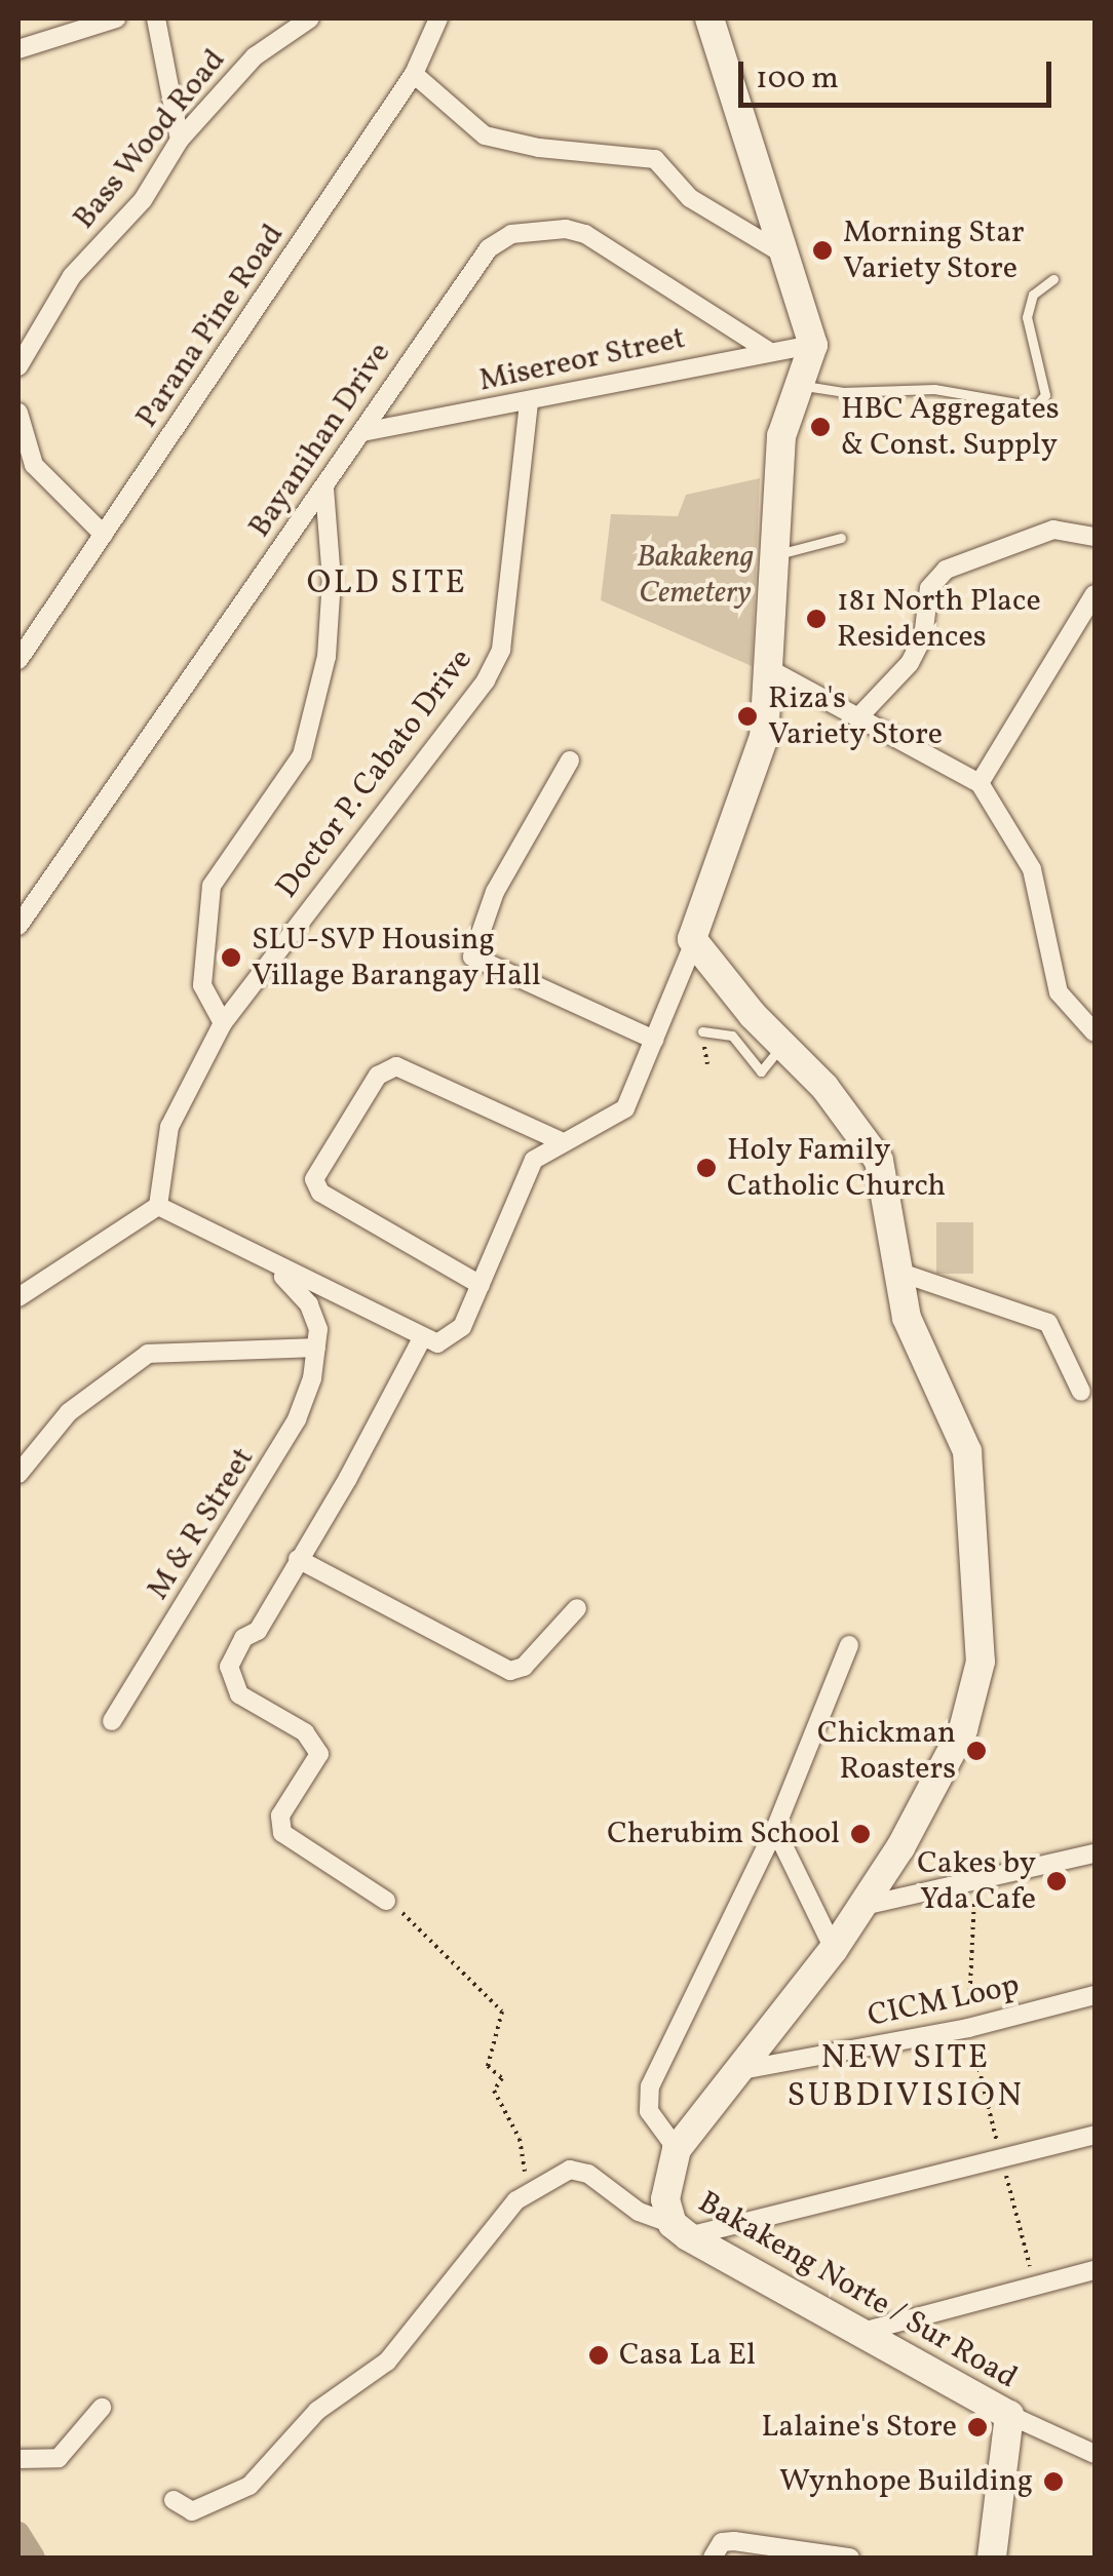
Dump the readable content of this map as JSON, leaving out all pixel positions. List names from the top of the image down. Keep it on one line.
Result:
{"streets":{"main road":["Bakakeng Norte / Sur Road"],"street":["Bass Wood Road","Parana Pine Road","Misereor Street","Bayanihan Drive","Doctor P. Cabato Drive","M & R Street","CICM Loop"]},"crossings":[["Misereor Street","Bayanihan Drive"],["Misereor Street","Doctor P. Cabato Drive"],["CICM Loop","Bakakeng Norte / Sur Road"]],"districts":["OLD SITE","NEW SITE SUBDIVISION"],"parks":["Bakakeng Cemetery"],"places":["Morning Star Variety Store","HBC Aggregates & Const. Supply","181 North Place Residences","Riza's Variety Store","SLU-SVP Housing Village Barangay Hall","Holy Family Catholic Church","Chickman Roasters","Cherubim School","Cakes by Yda Cafe","Casa La El","Lalaine's Store","Wynhope Building"],"scale_bar":"100 m"}
